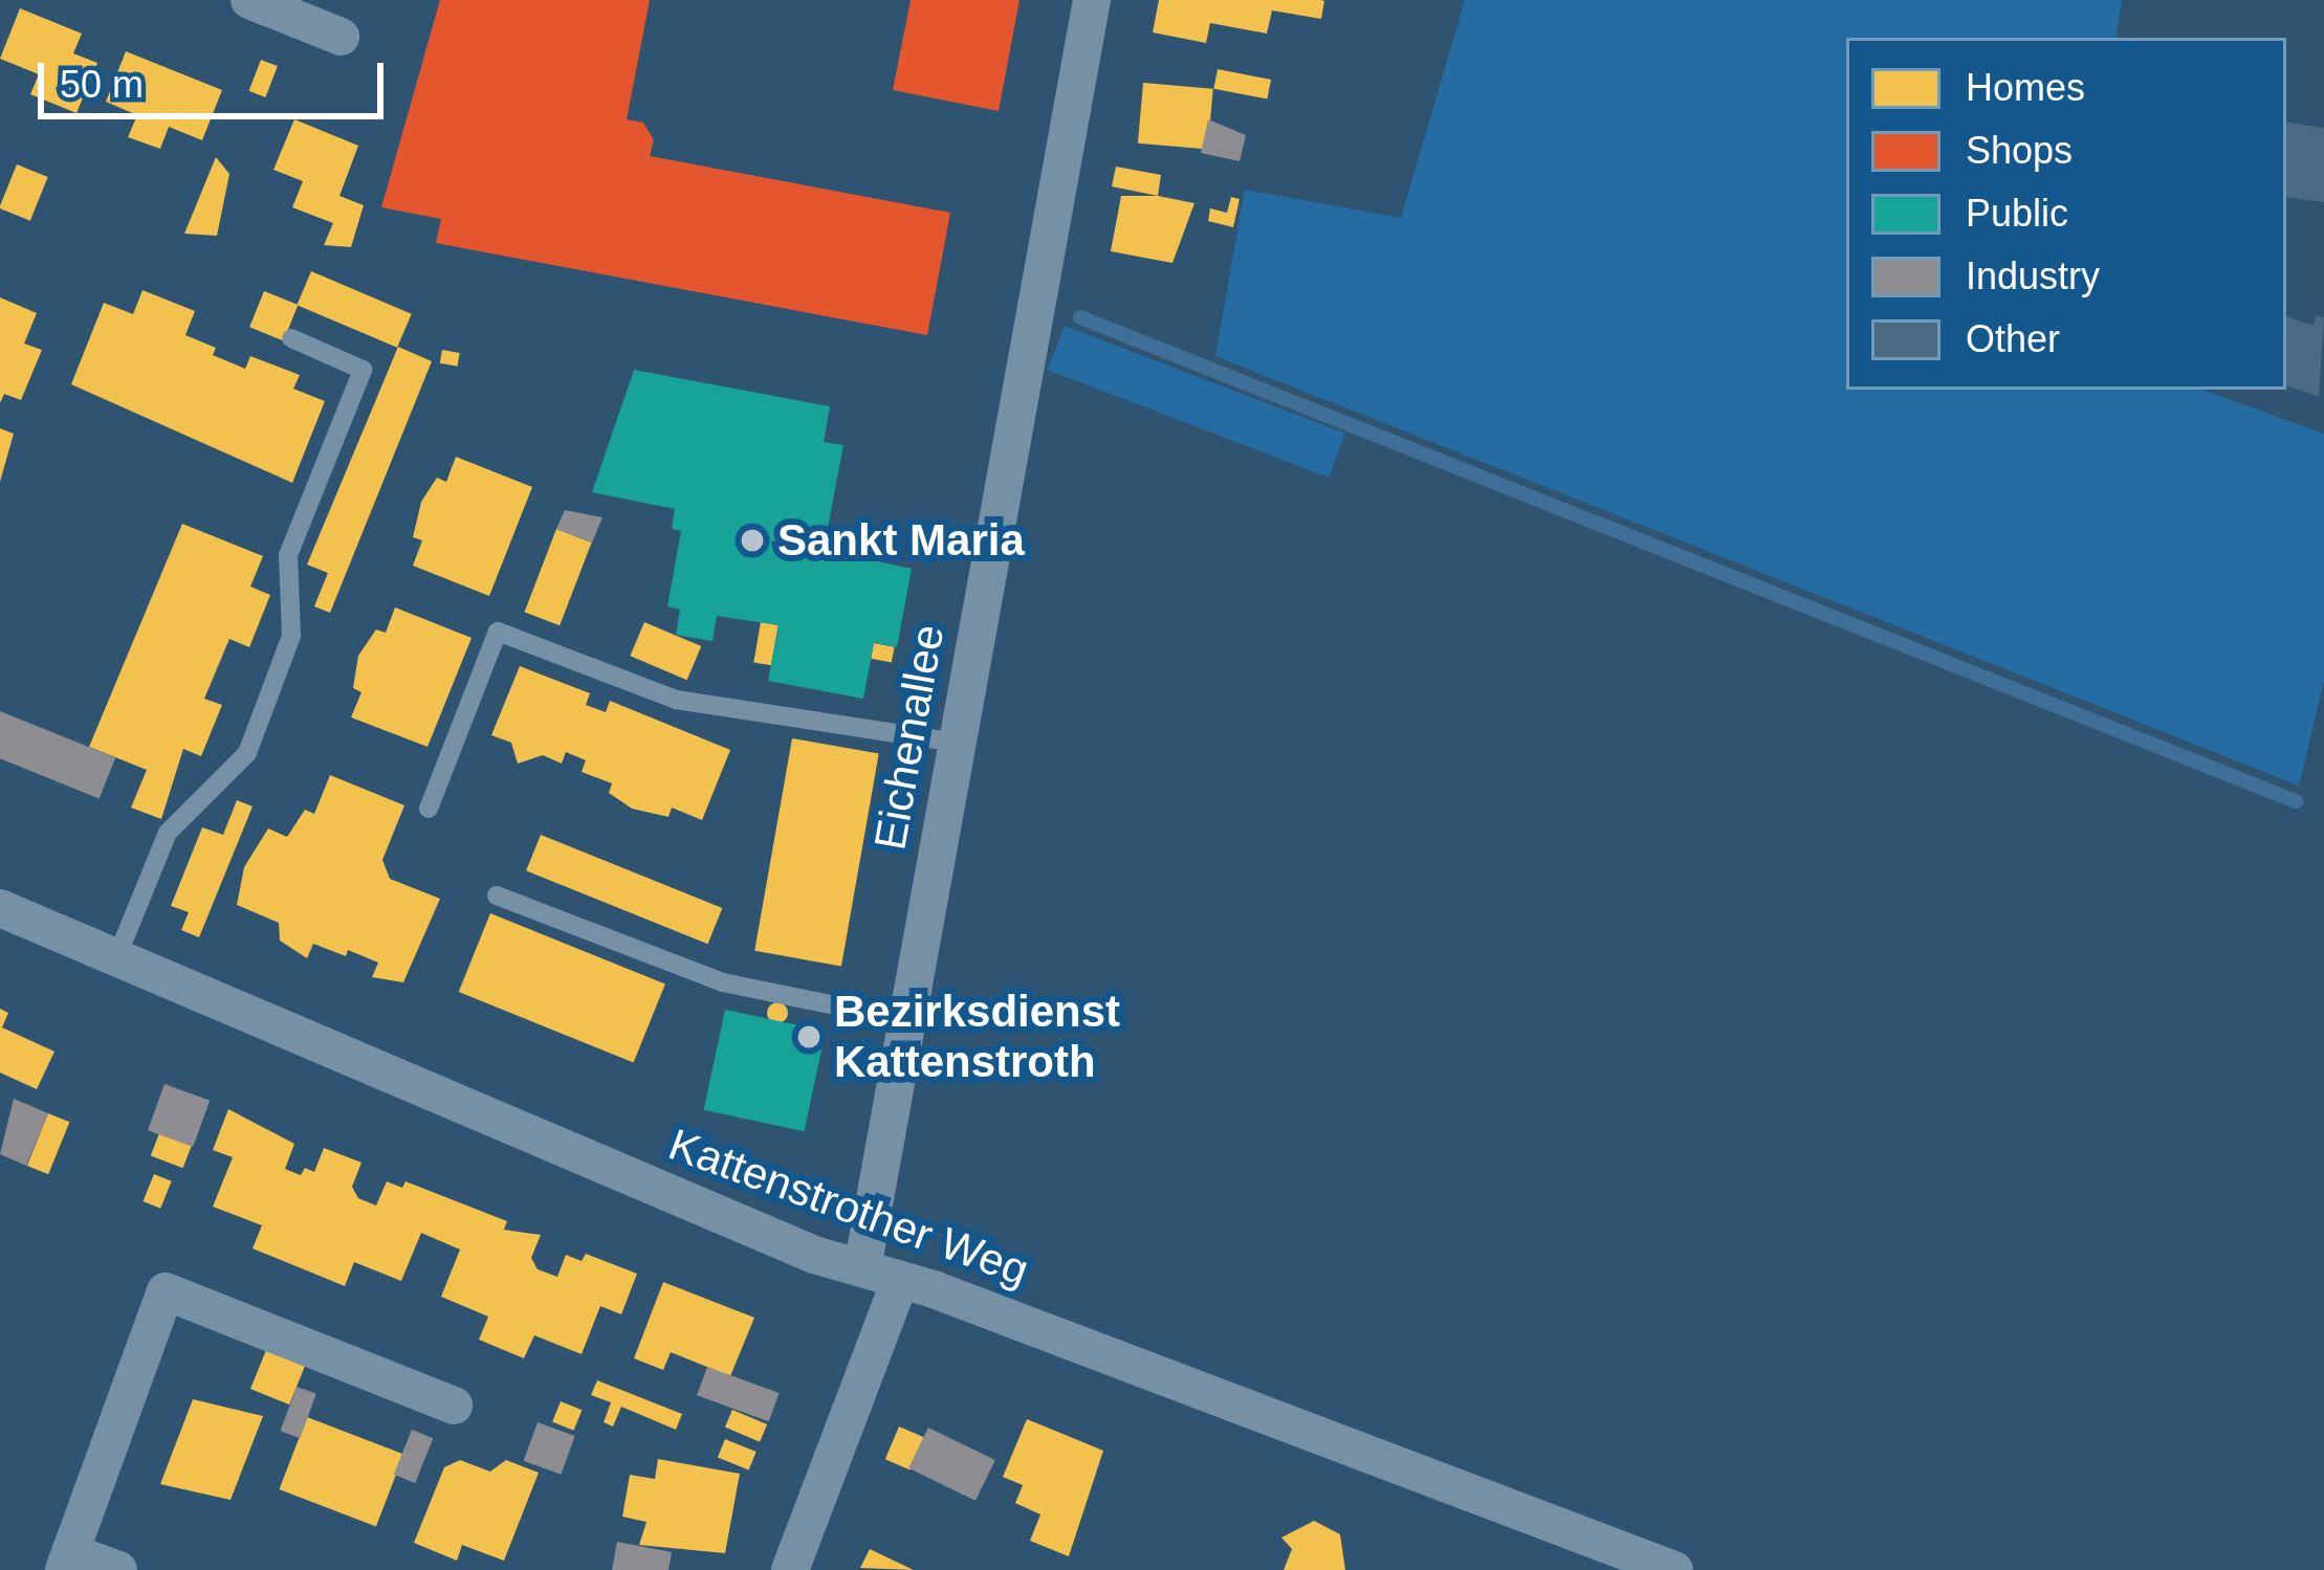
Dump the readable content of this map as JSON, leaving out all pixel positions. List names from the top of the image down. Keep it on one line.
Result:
{"streets":{"street":["Eichenallee","Kattenstrother Weg"]},"crossings":[["Eichenallee","Kattenstrother Weg"]],"places":["Sankt Maria","Bezirksdienst Kattenstroth"],"legend":["Homes","Shops","Public","Industry","Other"],"scale_bar":"50 m"}
